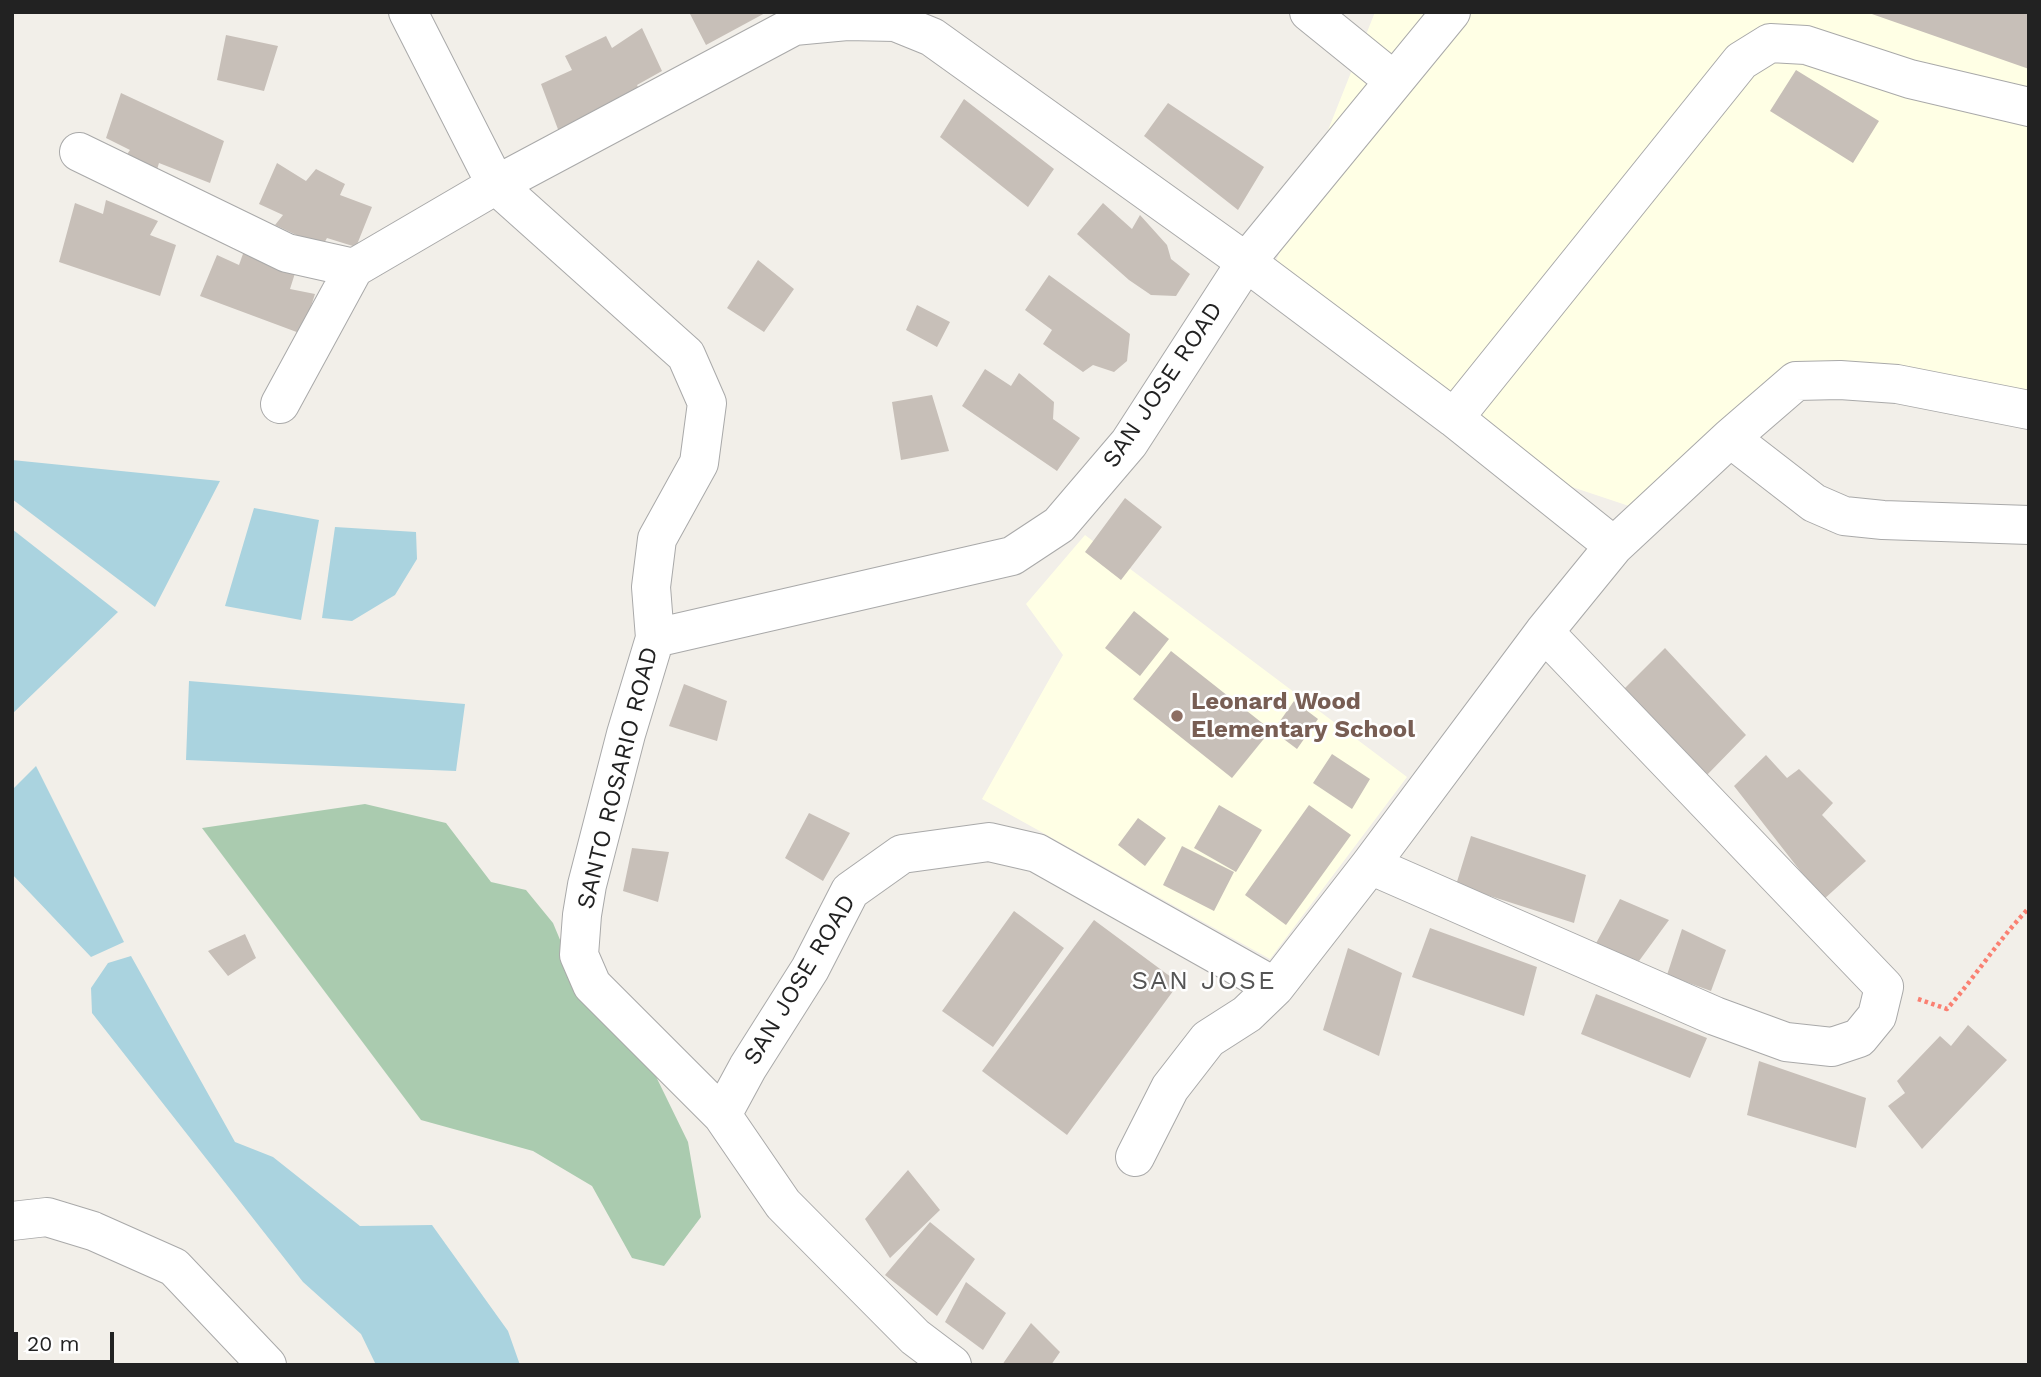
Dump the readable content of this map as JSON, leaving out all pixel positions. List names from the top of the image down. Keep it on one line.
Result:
{"streets":{"street":["SAN JOSE ROAD","SANTO ROSARIO ROAD"]},"crossings":[["SAN JOSE ROAD","SANTO ROSARIO ROAD"]],"districts":["SAN JOSE"],"places":["Leonard Wood Elementary School"],"scale_bar":"20 m"}
